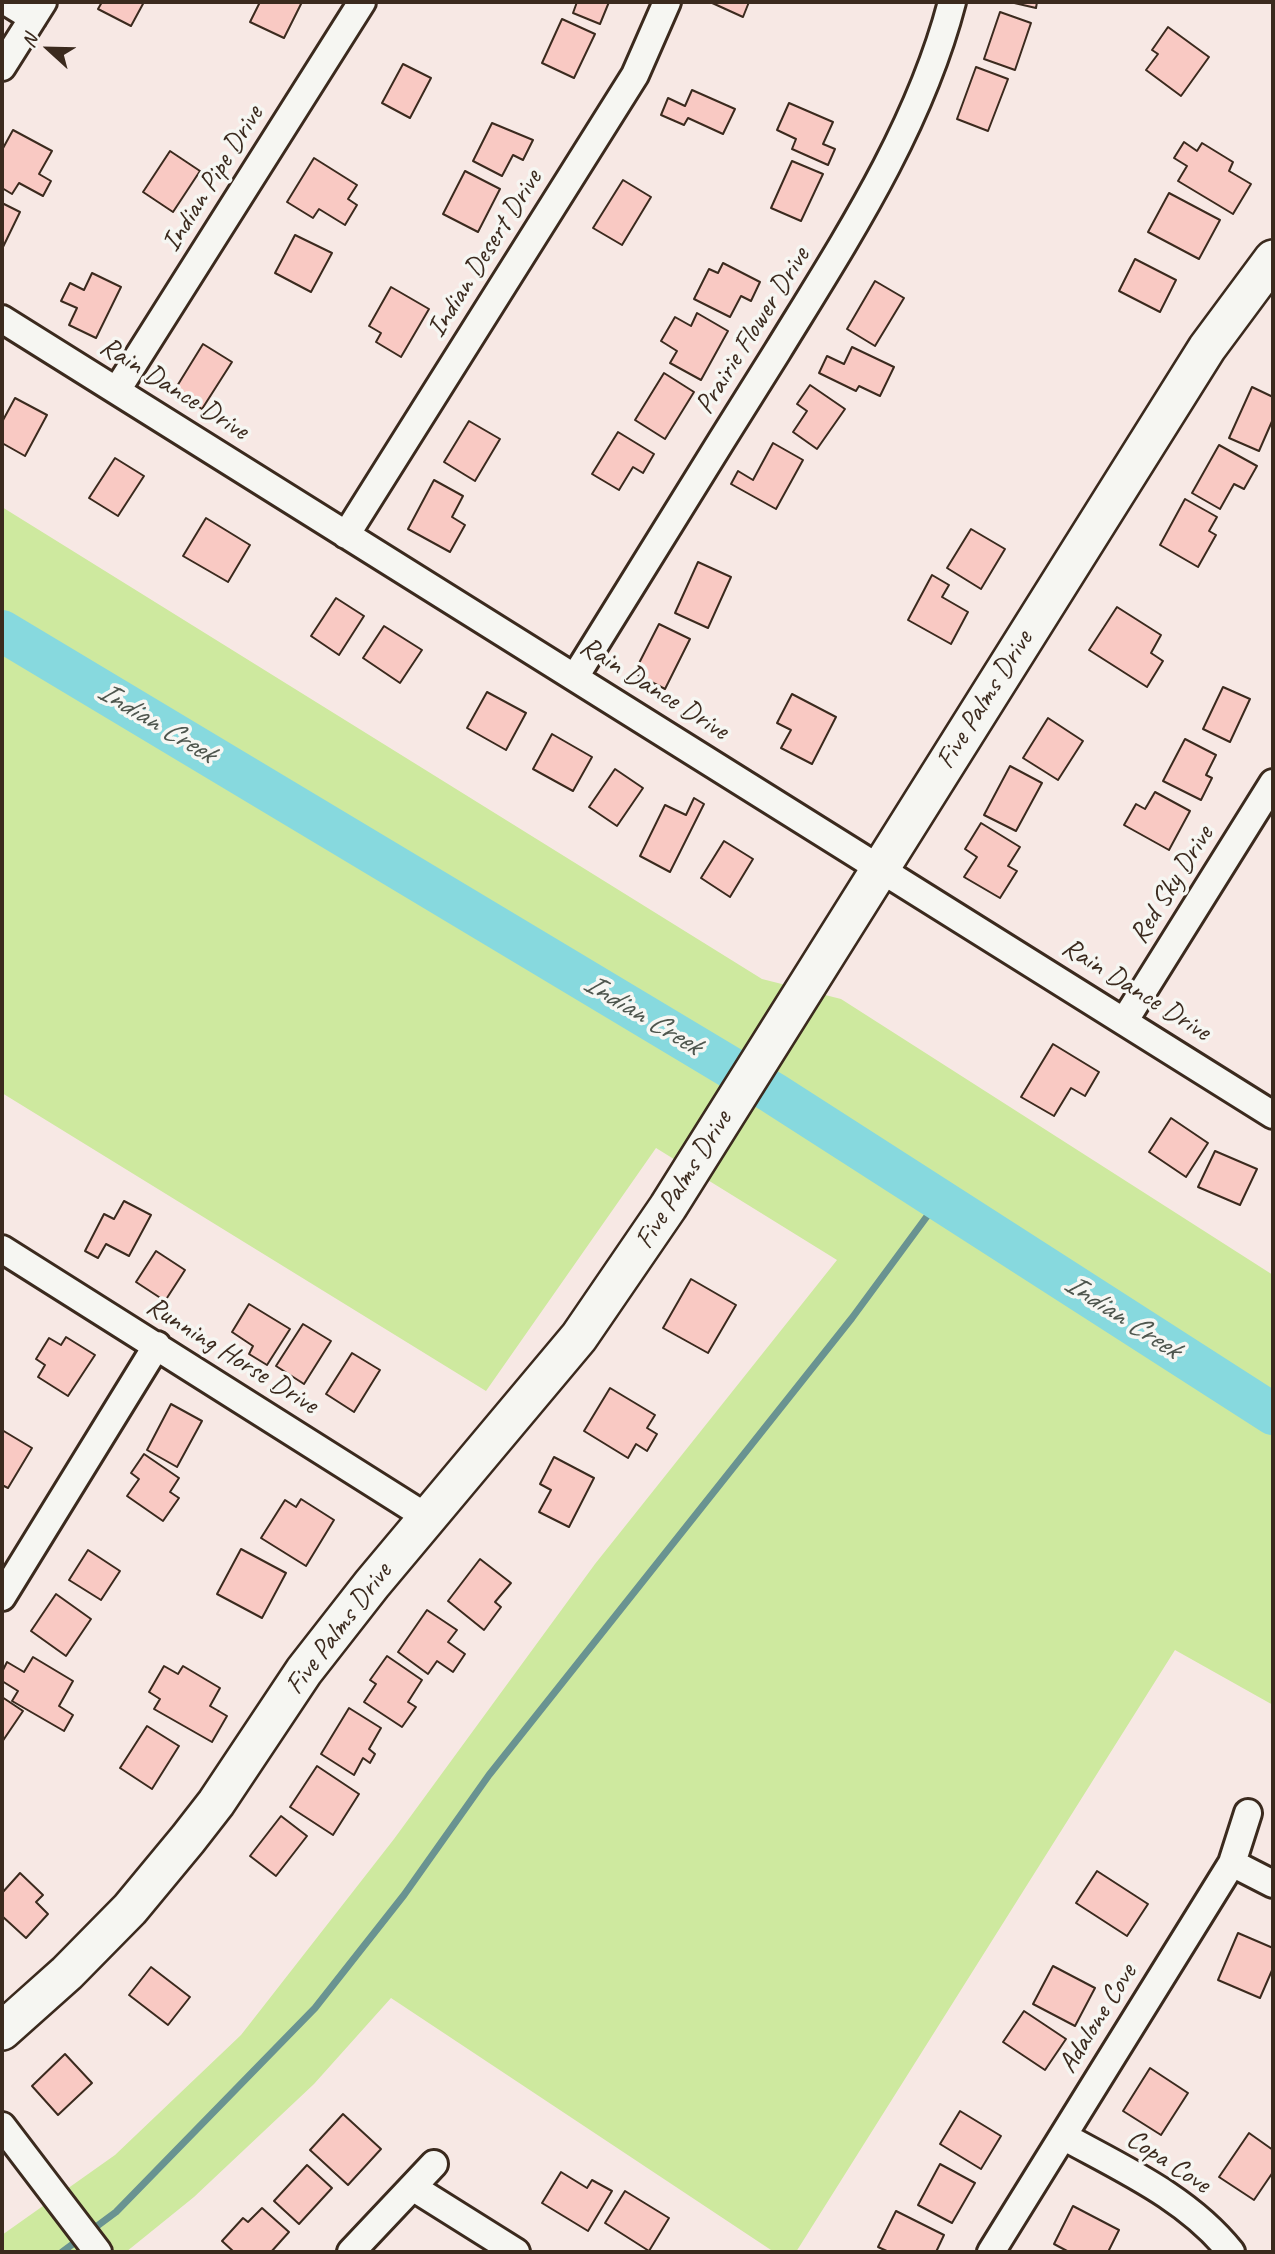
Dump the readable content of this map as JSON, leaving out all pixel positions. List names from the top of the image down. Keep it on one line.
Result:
{"streets":{"street":["Indian Pipe Drive","Indian Desert Drive","Prairie Flower Drive","Rain Dance Drive","Five Palms Drive","Red Sky Drive","Running Horse Drive","Adalone Cove","Copa Cove"]},"crossings":[["Indian Pipe Drive","Rain Dance Drive"],["Indian Desert Drive","Rain Dance Drive"],["Prairie Flower Drive","Rain Dance Drive"],["Rain Dance Drive","Five Palms Drive"],["Rain Dance Drive","Red Sky Drive"],["Five Palms Drive","Running Horse Drive"],["Adalone Cove","Copa Cove"]],"water":["Indian Creek"],"north":"left"}
